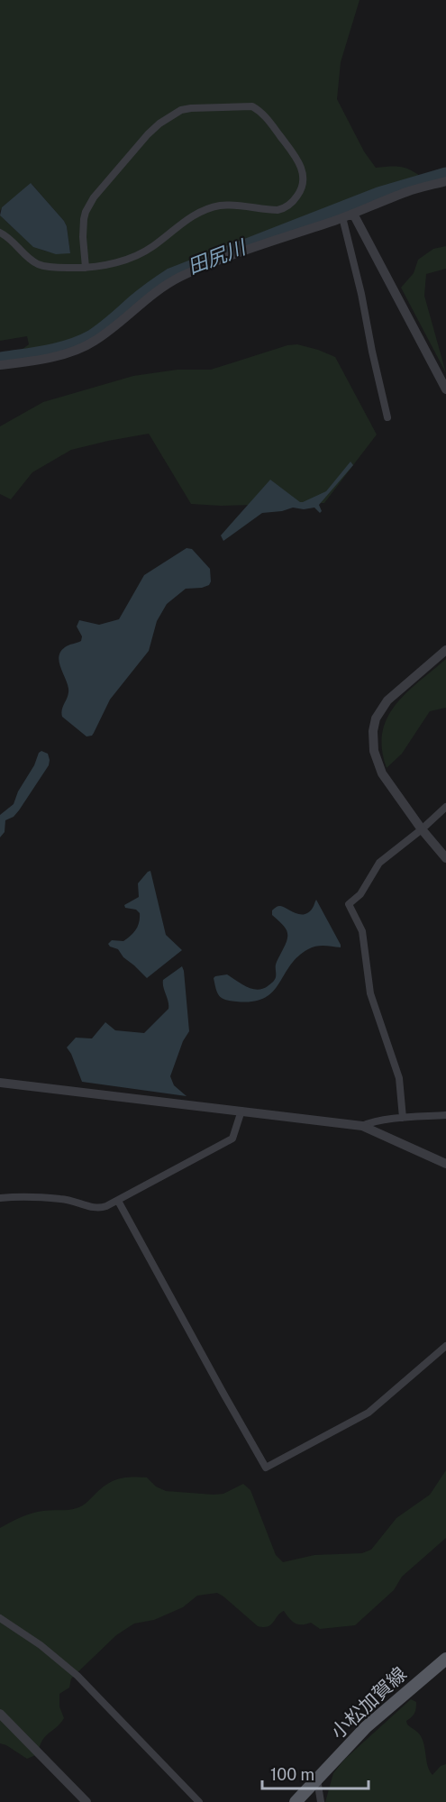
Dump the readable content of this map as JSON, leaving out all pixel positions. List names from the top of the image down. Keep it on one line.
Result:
{"streets":{"main road":["小松加賀線"]},"water":["田尻川"],"scale_bar":"100 m"}
